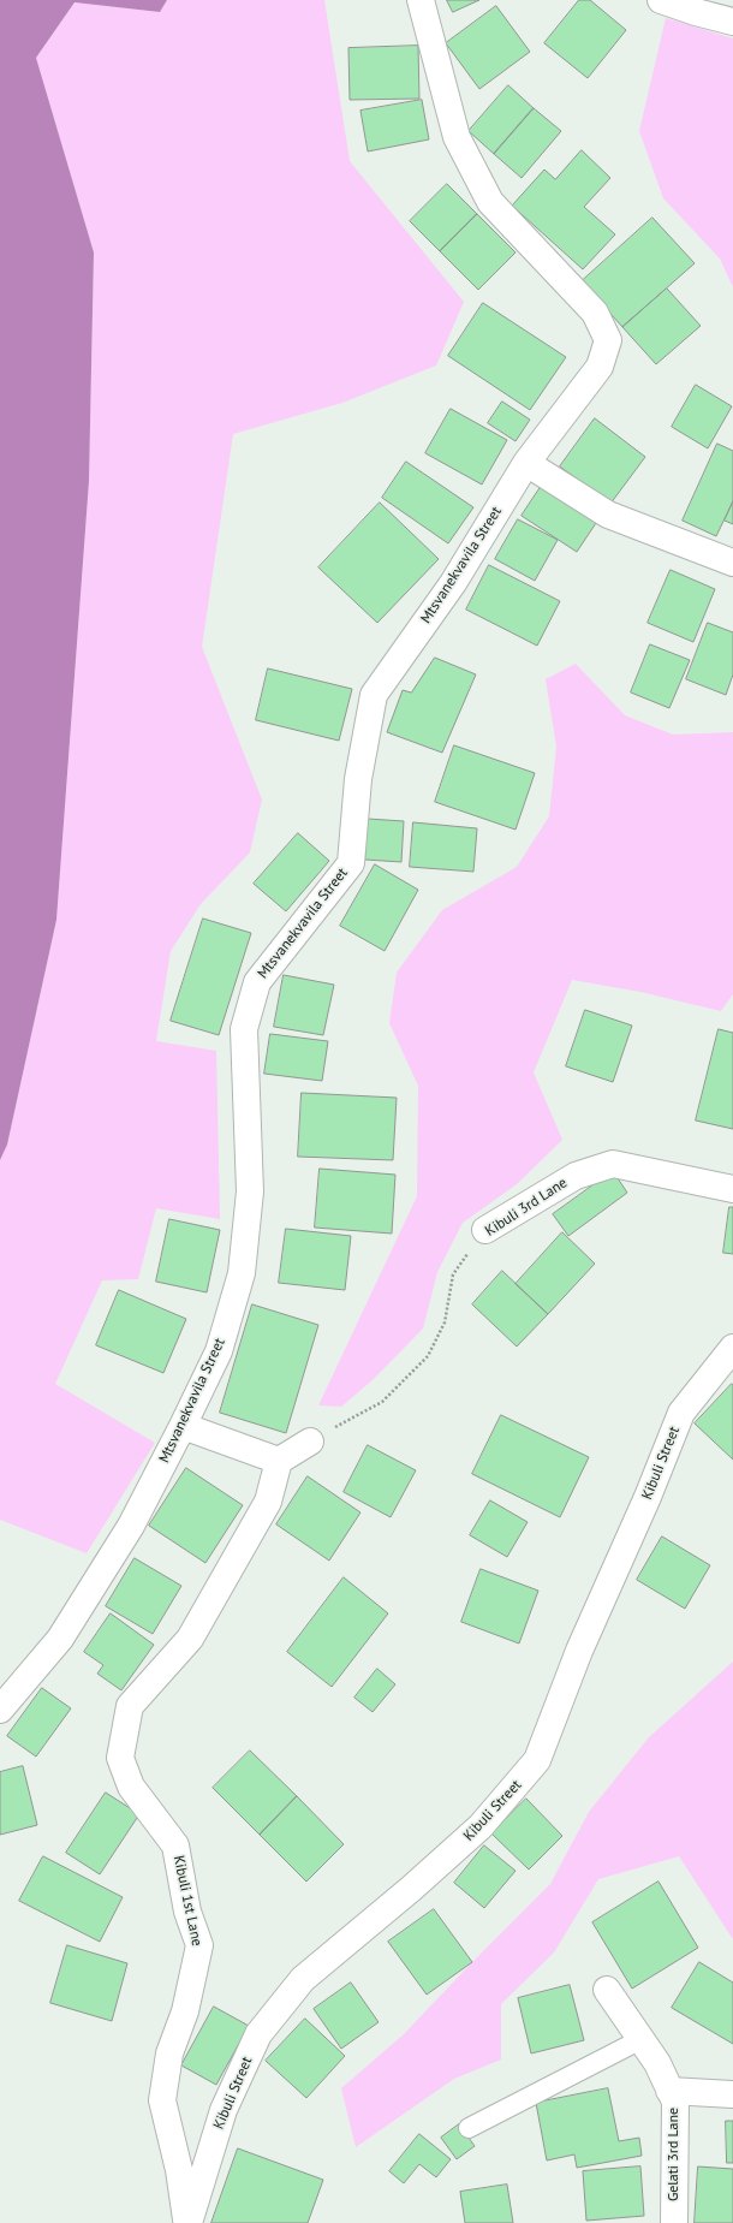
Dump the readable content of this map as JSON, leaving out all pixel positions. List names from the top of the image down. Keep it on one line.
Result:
{"streets":{"street":["Mtsvanekvavila Street","Kibuli 3rd Lane","Kibuli Street","Kibuli 1st Lane","Gelati 3rd Lane"]},"crossings":[["Kibuli Street","Kibuli 1st Lane"]]}
